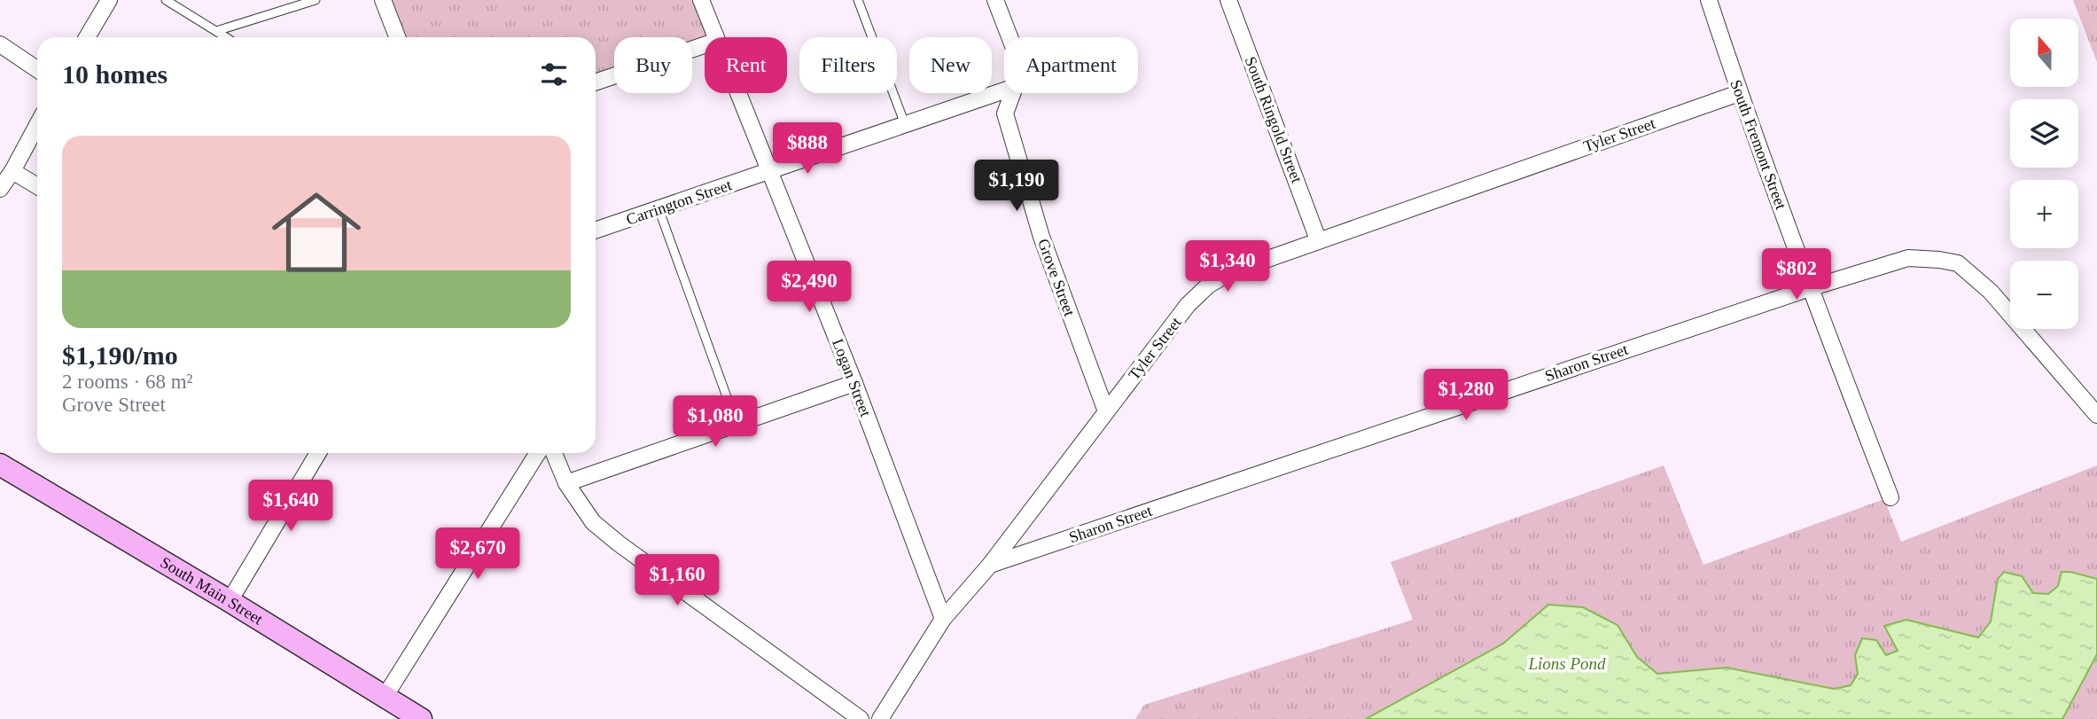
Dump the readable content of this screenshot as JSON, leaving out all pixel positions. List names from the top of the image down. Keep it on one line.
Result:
{"streets":{"main road":["South Main Street"],"street":["South Ringold Street","Tyler Street","South Fremont Street","Carrington Street","Grove Street","Sharon Street","Logan Street"]},"crossings":[["South Ringold Street","Tyler Street"],["Tyler Street","South Fremont Street"],["Tyler Street","Grove Street"],["Tyler Street","Sharon Street"],["Tyler Street","Logan Street"],["South Fremont Street","Sharon Street"],["Carrington Street","Logan Street"]],"water":["Lions Pond"],"north":"top","page":{"map_buttons":["+","−"],"chip":["Buy","Rent","Filters","New","Apartment"],"heading":"10 homes","list":[{"name":"$1,190/mo","note":"2 rooms · 68 m² · Grove Street"}],"price":["$888","$1,190","$1,340","$802","$2,490","$1,280","$1,080","$1,640","$2,670","$1,160"]}}
